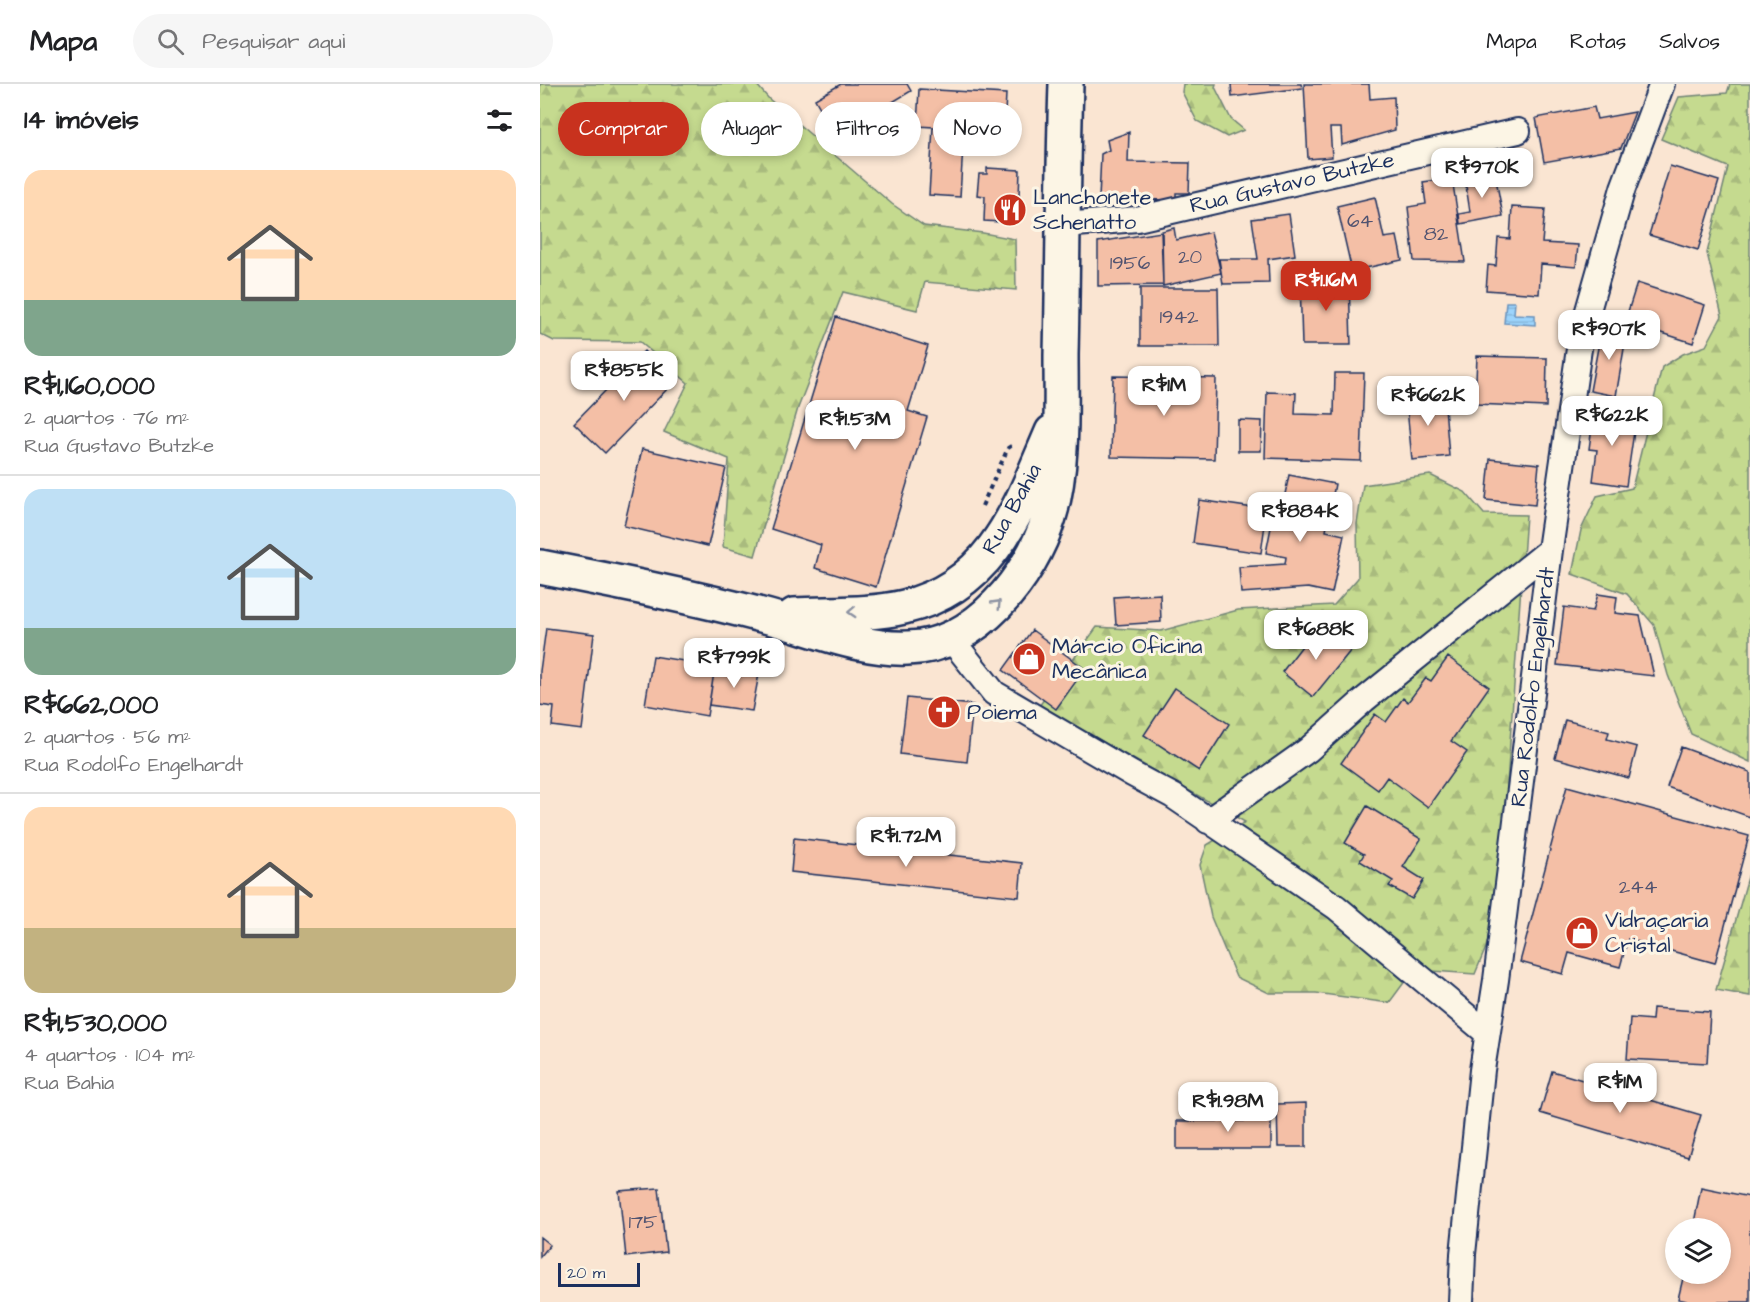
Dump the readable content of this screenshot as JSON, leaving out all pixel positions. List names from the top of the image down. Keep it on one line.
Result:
{"streets":{"main road":["Rua Bahia"],"street":["Rua Gustavo Butzke","Rua Rodolfo Engelhardt"]},"crossings":[["Rua Gustavo Butzke","Rua Bahia"]],"places":{"restaurant":["Lanchonete Schenatto"],"shop":["Márcio Oficina Mecânica","Vidraçaria Cristal"],"church":["Poiema"]},"house_numbers":["64","82","20","1956","1942","244","175"],"scale_bar":"20 m","page":{"header":"Mapa","search":"Pesquisar aqui","nav":["Mapa","Rotas","Salvos"],"heading":"14 imóveis","chip":["Comprar","Alugar","Filtros","Novo"],"price":["R$970K","R$1.16M","R$907K","R$855K","R$1M","R$662K","R$622K","R$1.53M","R$884K","R$688K","R$799K","R$1.72M","R$1M","R$1.98M"],"list":[{"name":"R$1,160,000","note":"2 quartos · 76 m² · Rua Gustavo Butzke"},{"name":"R$662,000","note":"2 quartos · 56 m² · Rua Rodolfo Engelhardt"},{"name":"R$1,530,000","note":"4 quartos · 104 m² · Rua Bahia"}],"scale":"20 m"}}
